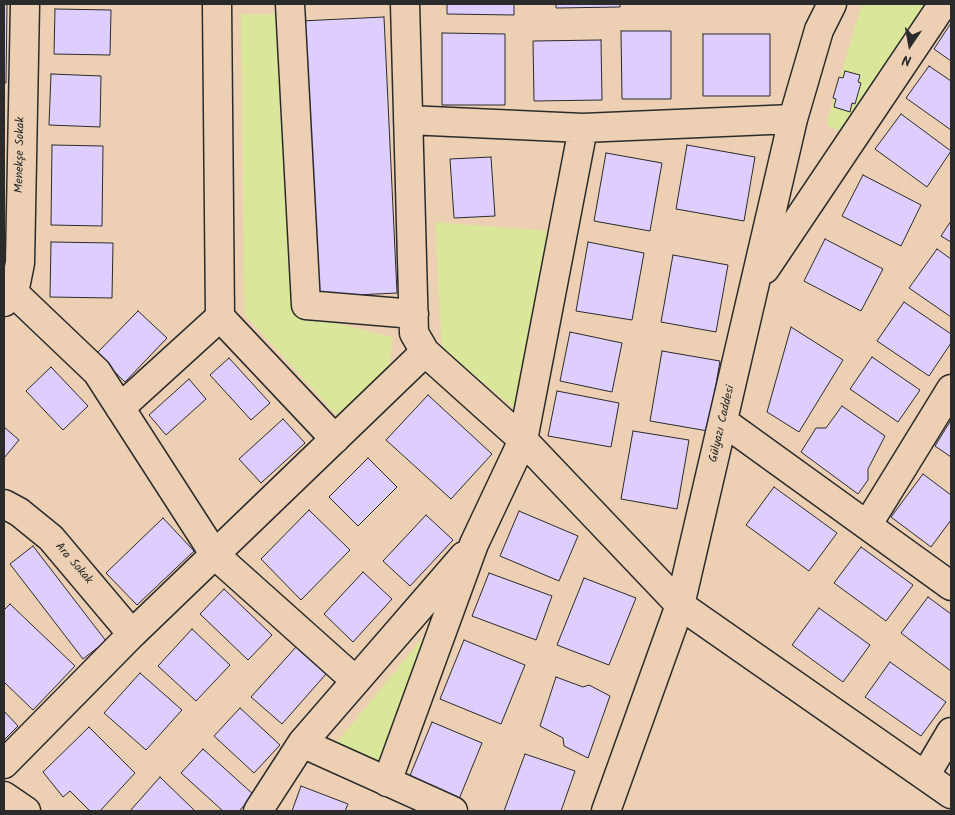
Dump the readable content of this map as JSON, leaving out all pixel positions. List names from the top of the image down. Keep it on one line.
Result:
{"streets":{"street":["Menekşe Sokak","Gülyazı Caddesi","Ara Sokak"]},"north":"bottom"}
